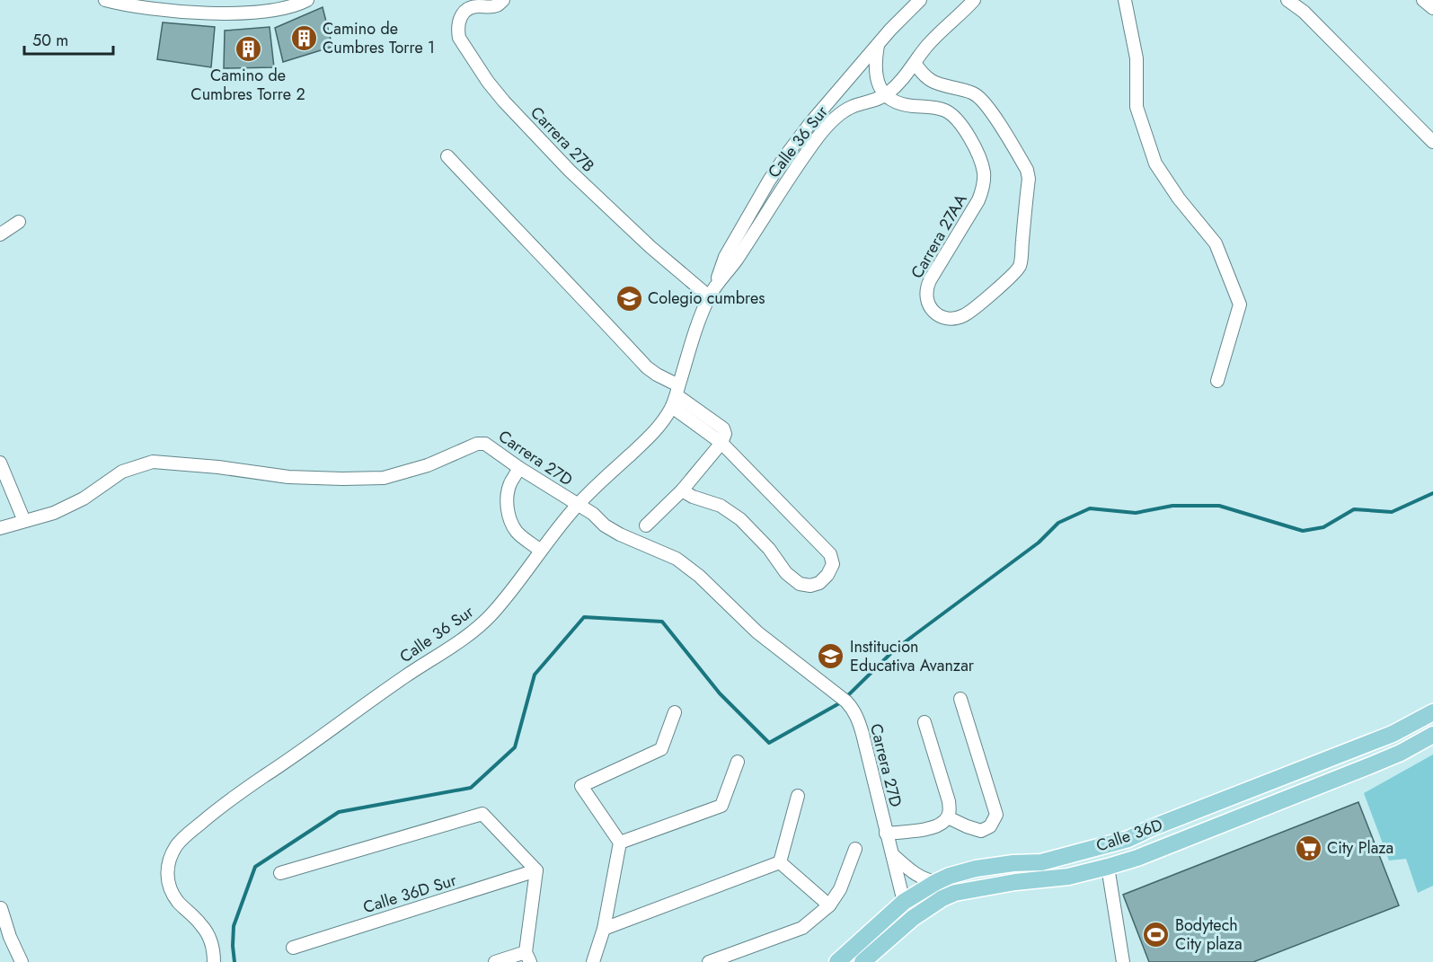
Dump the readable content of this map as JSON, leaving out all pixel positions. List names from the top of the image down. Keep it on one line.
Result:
{"streets":{"main road":["Calle 36D"],"street":["Carrera 27B","Calle 36 Sur","Carrera 27AA","Carrera 27D","Calle 36D Sur"]},"crossings":[["Carrera 27B","Calle 36 Sur"],["Calle 36 Sur","Carrera 27AA"],["Calle 36 Sur","Carrera 27D"],["Carrera 27D","Calle 36D"]],"places":{"building":["Camino de Cumbres Torre 1","Camino de Cumbres Torre 2"],"school or university":["Colegio cumbres","Institucion Educativa Avanzar"],"supermarket":["City Plaza"],"sports":["Bodytech City plaza"]},"scale_bar":"50 m"}
